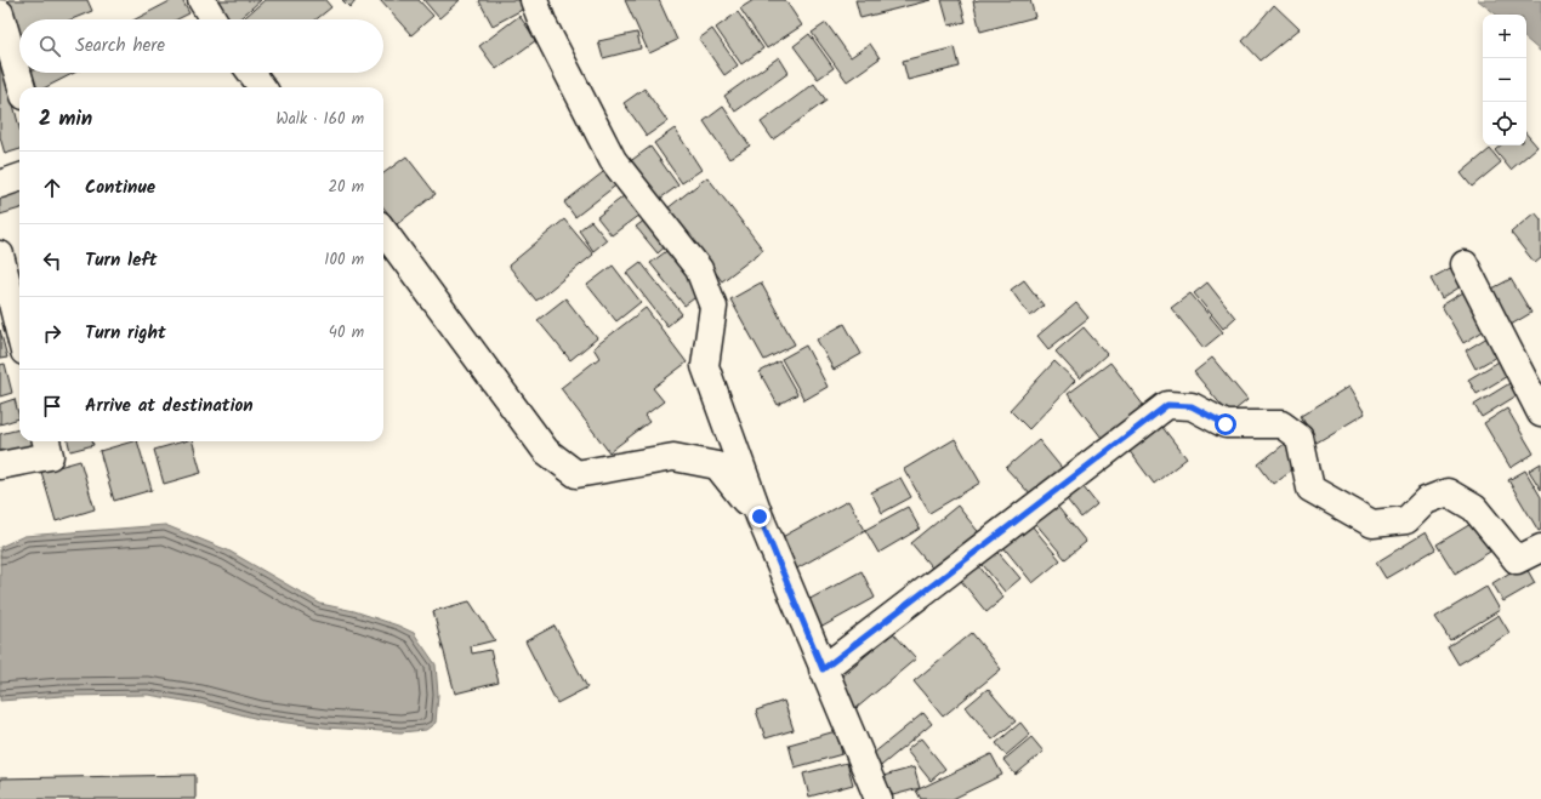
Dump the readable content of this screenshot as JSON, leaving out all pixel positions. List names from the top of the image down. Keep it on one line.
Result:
{"page":{"map_buttons":["+","−"],"search":"Search here","heading":["2 min","Walk · 160 m"],"list":[["Continue","20 m"],["Turn left","100 m"],["Turn right","40 m"],"Arrive at destination"]}}
